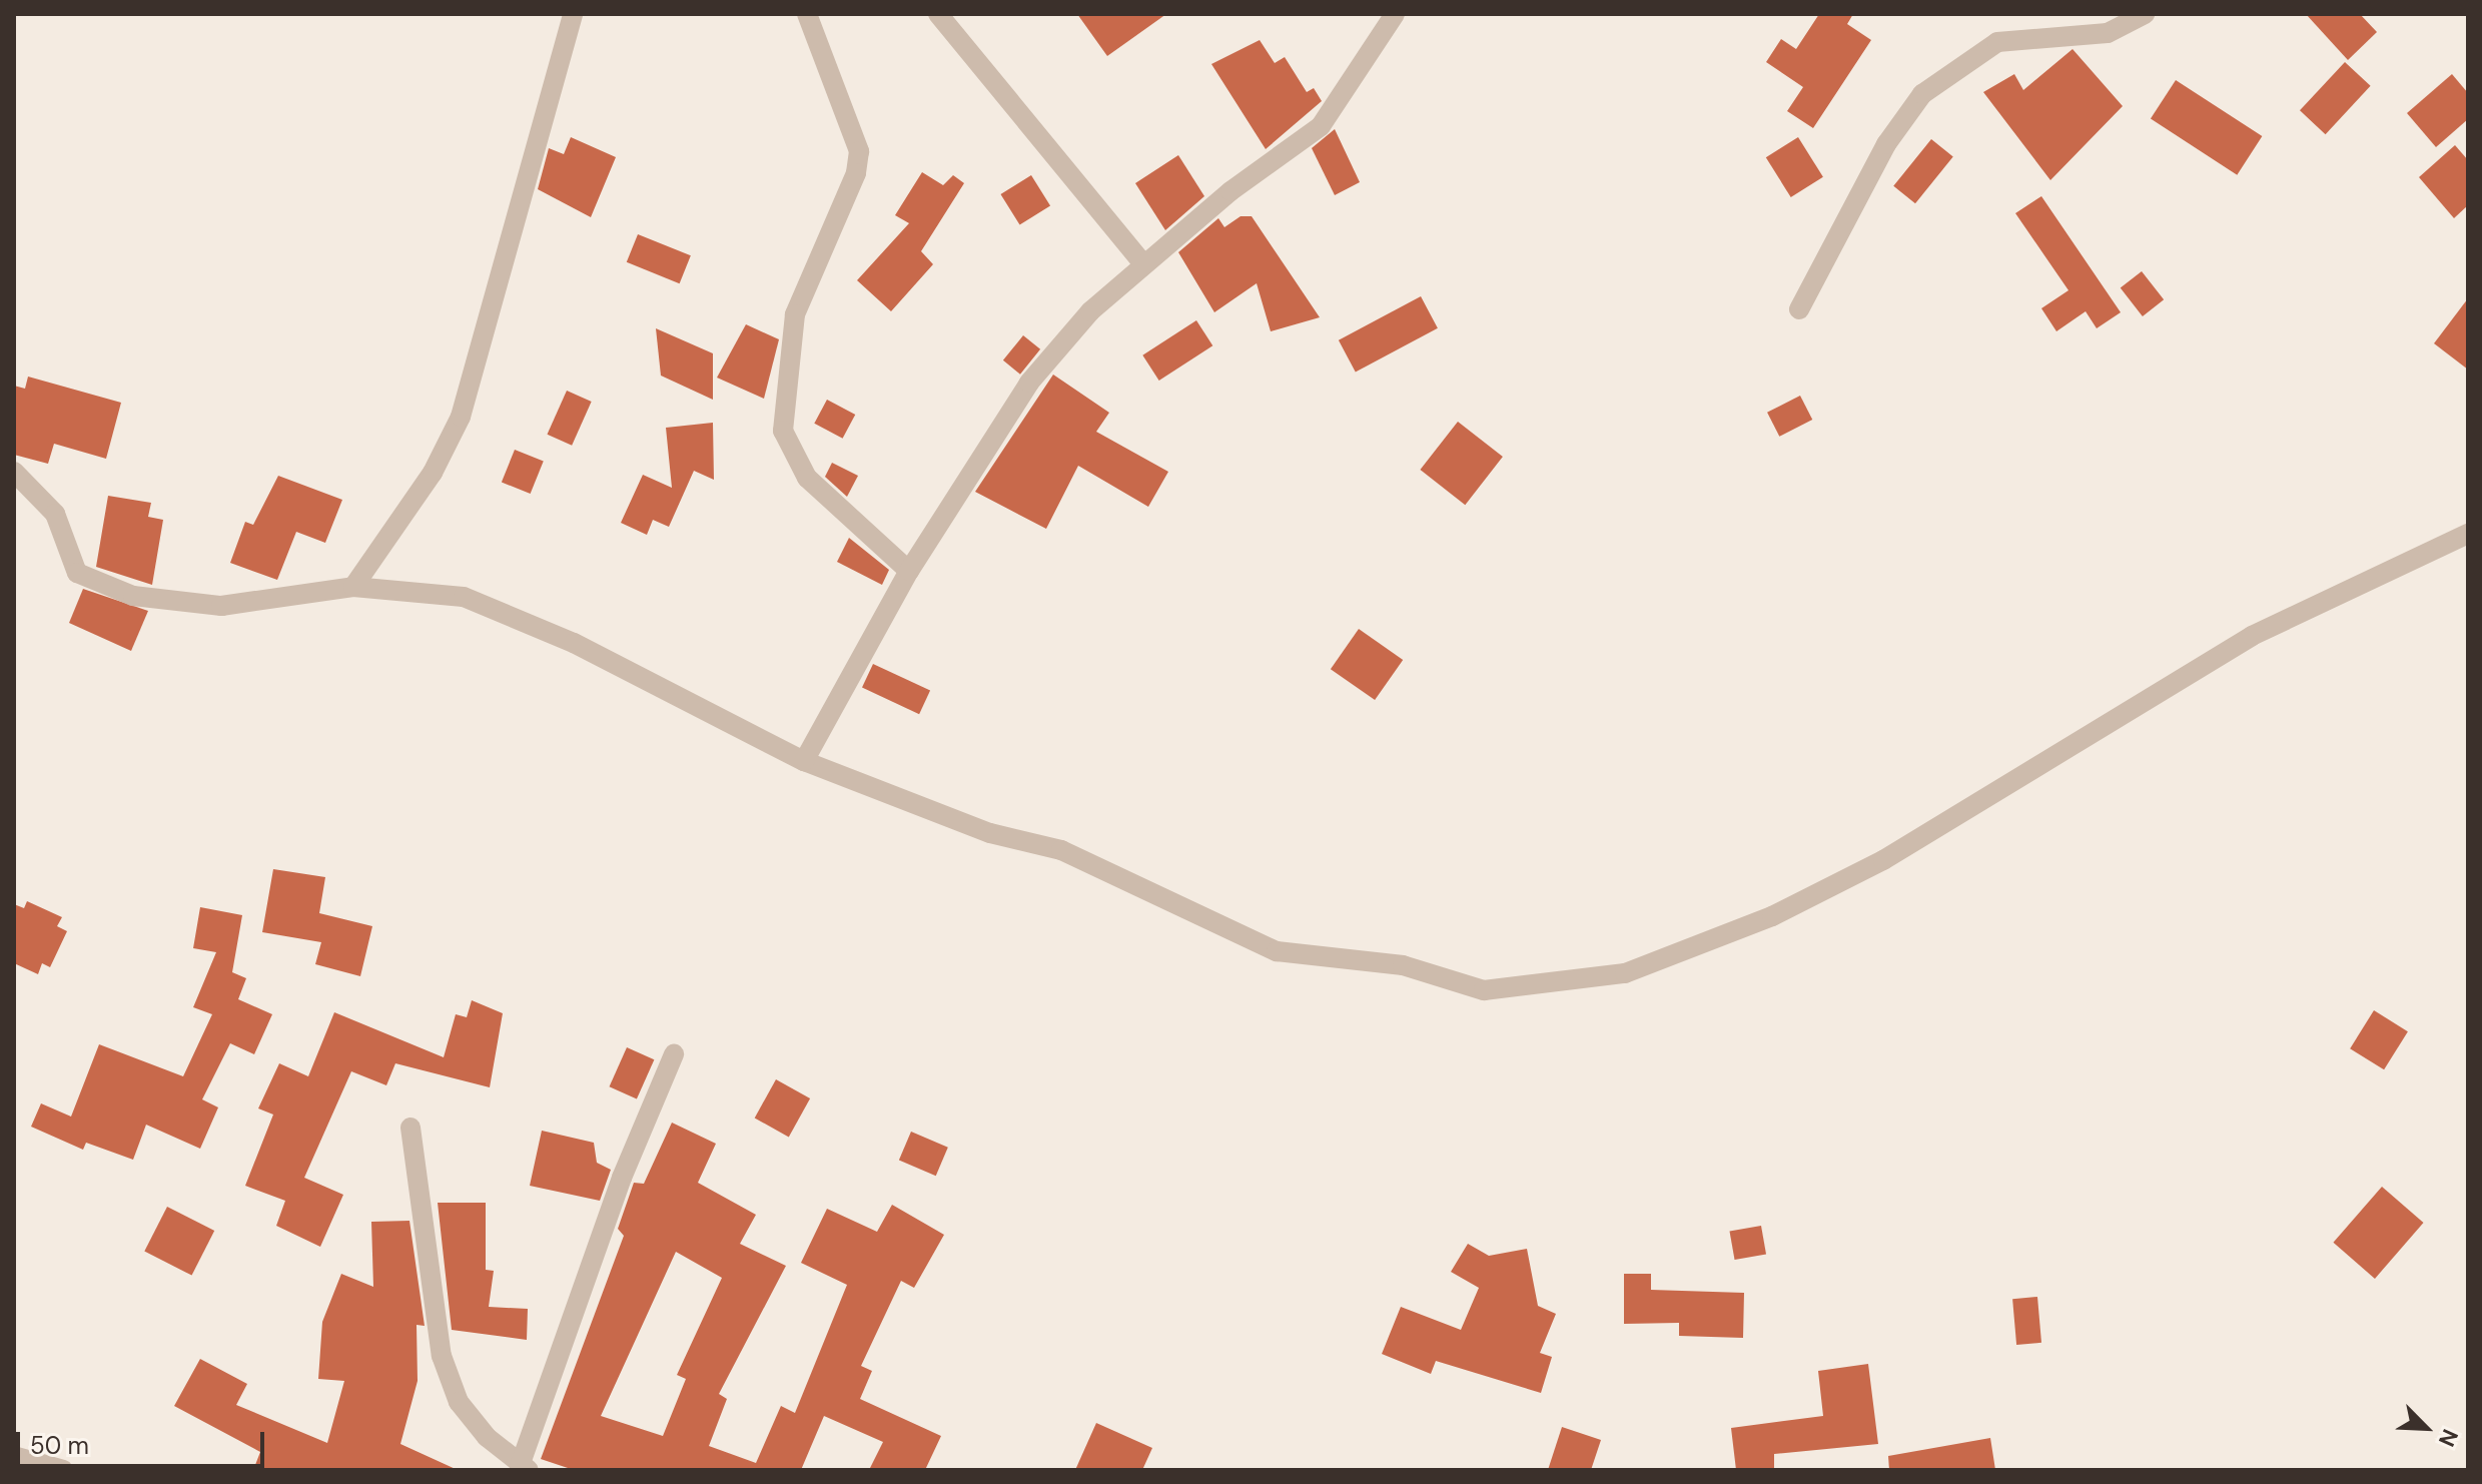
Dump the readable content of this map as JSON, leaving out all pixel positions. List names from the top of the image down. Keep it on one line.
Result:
{"scale_bar":"50 m","north":"bottom right"}
